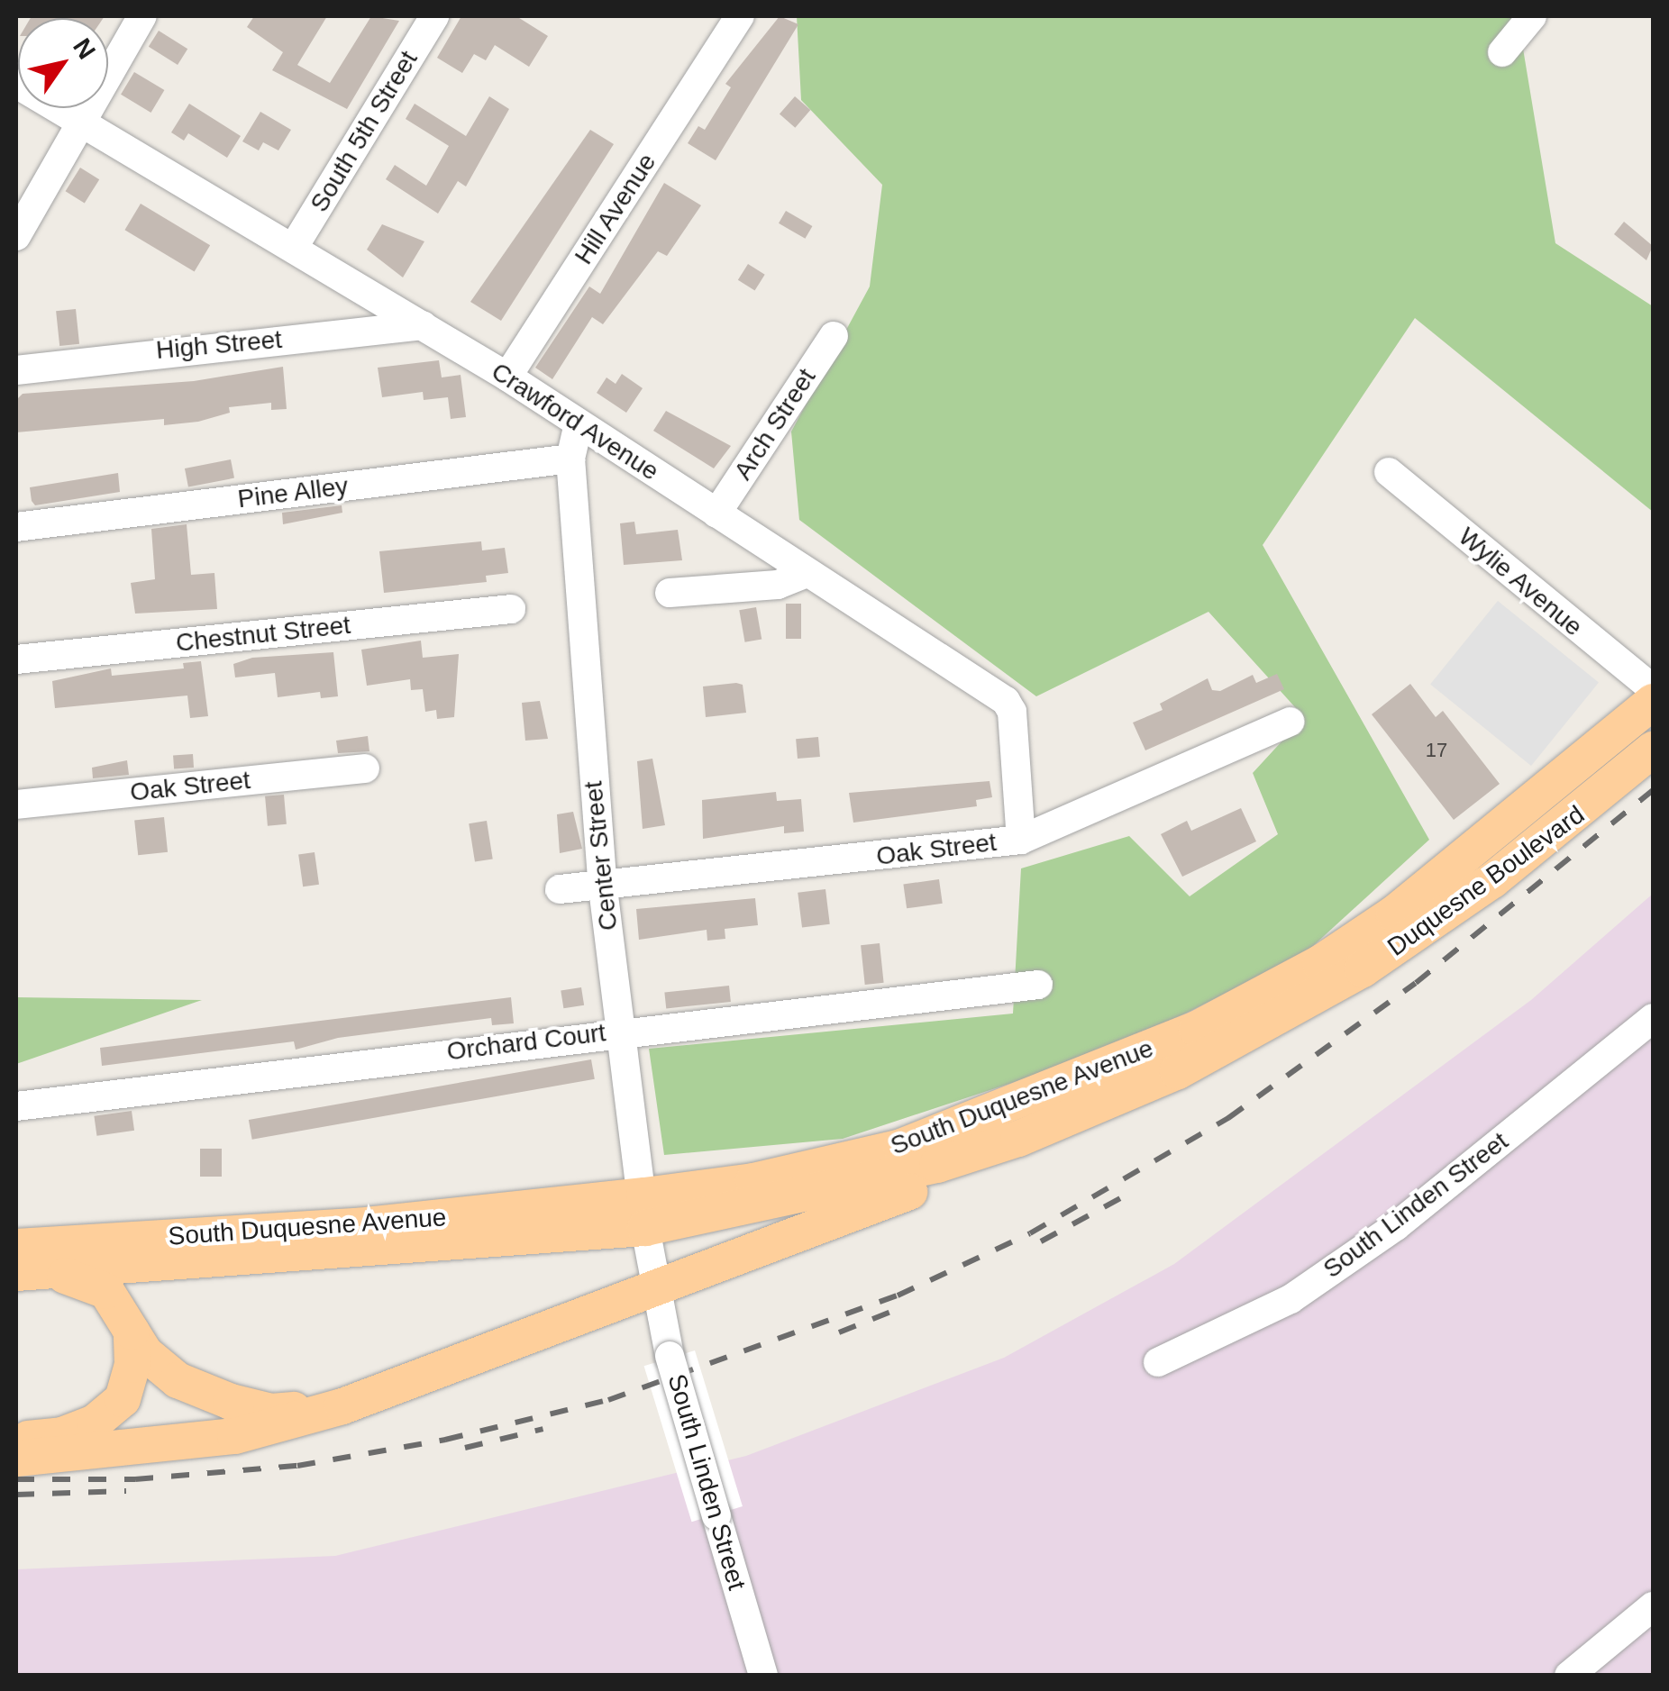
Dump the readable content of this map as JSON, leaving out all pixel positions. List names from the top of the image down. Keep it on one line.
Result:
{"streets":{"main road":["Duquesne Boulevard","South Duquesne Avenue"],"street":["South 5th Street","Hill Avenue","High Street","Crawford Avenue","Arch Street","Pine Alley","Wylie Avenue","Chestnut Street","Oak Street","Center Street","Orchard Court","South Linden Street"]},"crossings":[["South 5th Street","Crawford Avenue"],["Hill Avenue","Crawford Avenue"],["High Street","Crawford Avenue"],["Crawford Avenue","Arch Street"],["Crawford Avenue","Oak Street"],["Crawford Avenue","Center Street"],["Pine Alley","Center Street"],["Oak Street","Center Street"],["Center Street","Orchard Court"],["Center Street","South Duquesne Avenue"],["Center Street","South Linden Street"],["Duquesne Boulevard","South Duquesne Avenue"]],"house_numbers":["17"],"north":"top right"}
